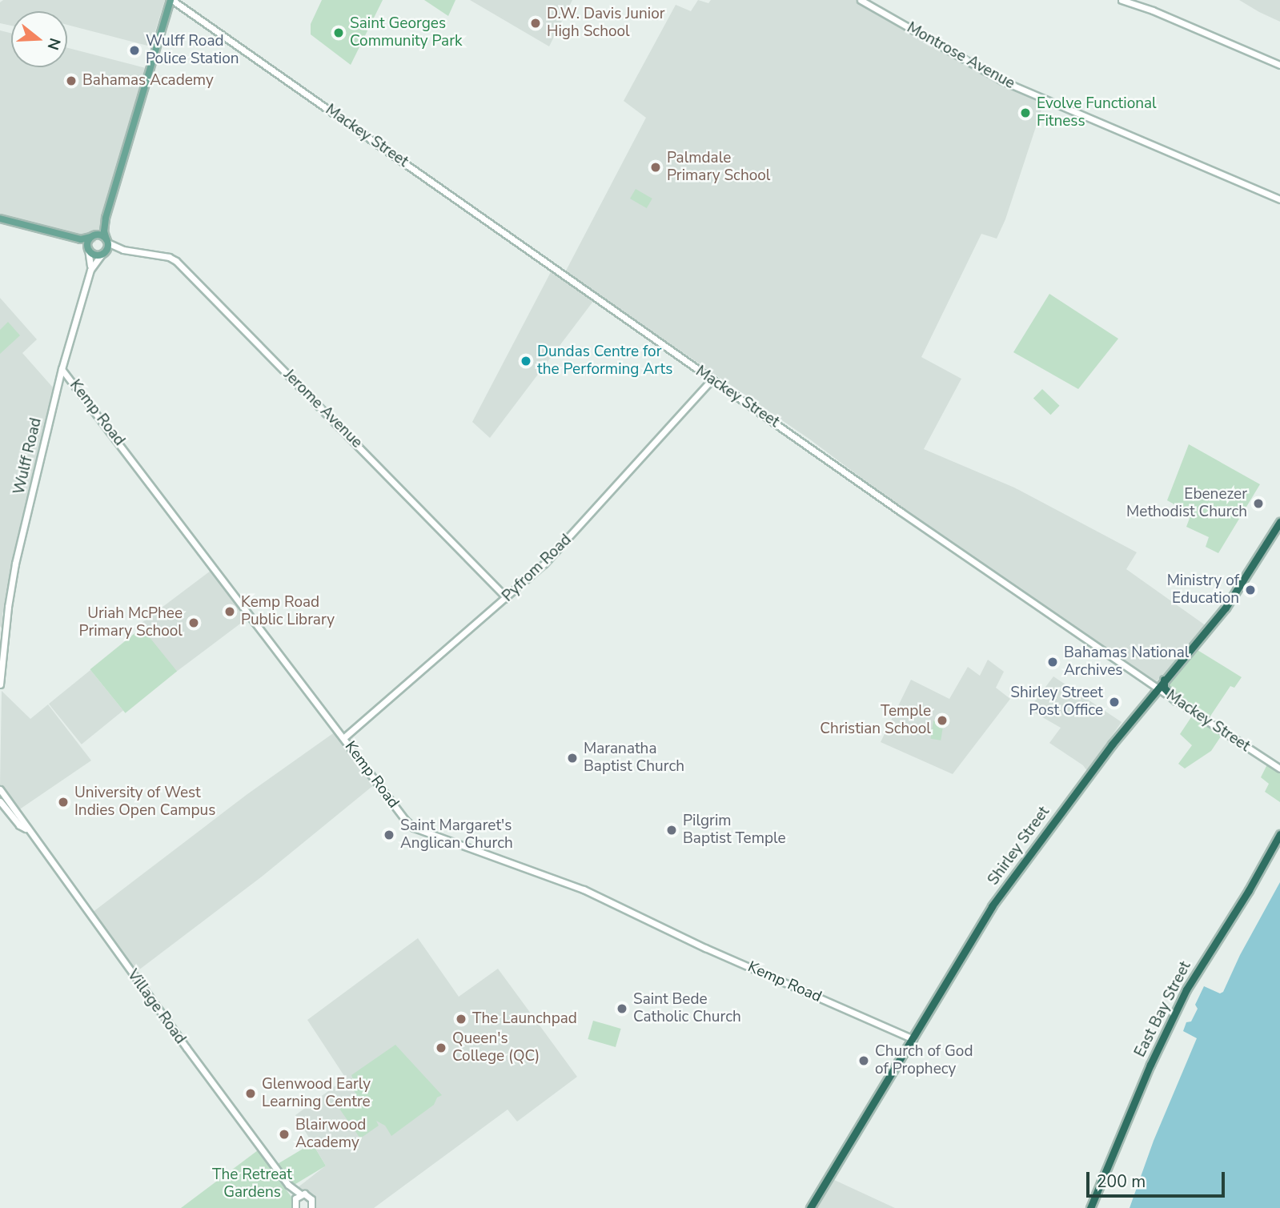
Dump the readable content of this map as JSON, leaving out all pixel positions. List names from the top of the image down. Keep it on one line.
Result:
{"streets":{"highway":["Shirley Street","East Bay Street"],"street":["Montrose Avenue","Mackey Street","Jerome Avenue","Kemp Road","Wulff Road","Pyfrom Road","Village Road"]},"crossings":[["Mackey Street","Pyfrom Road"],["Mackey Street","Shirley Street"],["Jerome Avenue","Wulff Road"],["Jerome Avenue","Pyfrom Road"],["Kemp Road","Wulff Road"],["Kemp Road","Pyfrom Road"],["Kemp Road","Shirley Street"]],"parks":["The Retreat Gardens"],"places":["D.W. Davis Junior High School","Saint Georges Community Park","Wulff Road Police Station","Bahamas Academy","Evolve Functional Fitness","Palmdale Primary School","Dundas Centre for the Performing Arts","Ebenezer Methodist Church","Ministry of Education","Kemp Road Public Library","Uriah McPhee Primary School","Bahamas National Archives","Shirley Street Post Office","Temple Christian School","Maranatha Baptist Church","University of West Indies Open Campus","Pilgrim Baptist Temple","Saint Margaret's Anglican Church","Saint Bede Catholic Church","The Launchpad","Queen's College (QC)","Church of God of Prophecy","Glenwood Early Learning Centre","Blairwood Academy"],"scale_bar":"200 m","north":"right"}
